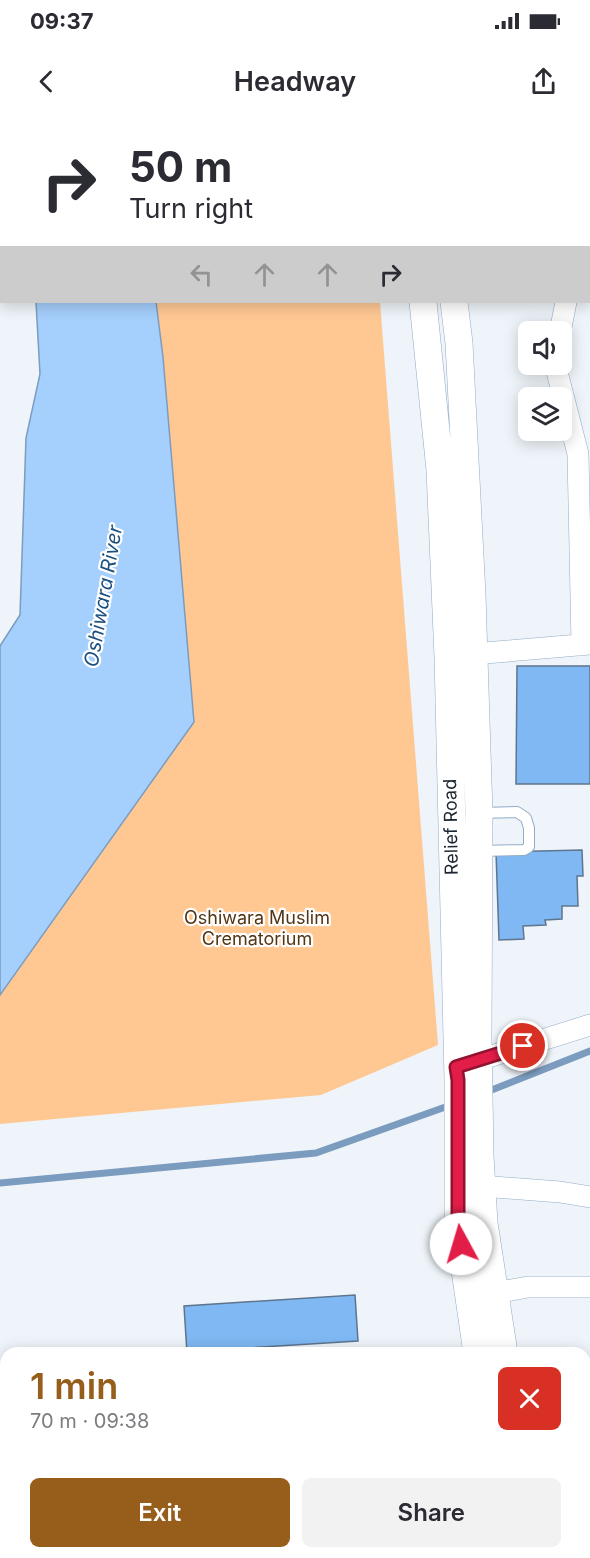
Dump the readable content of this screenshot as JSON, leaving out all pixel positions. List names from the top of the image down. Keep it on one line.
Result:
{"streets":{"street":["Relief Road"]},"water":["Oshiwara River"],"parks":["Oshiwara Muslim Crematorium"],"page":{"status":"09:37","header":"Headway","turn":["50 m","Turn right"],"heading":["1 min","70 m · 09:38"],"buttons":["Exit","Share"]}}
